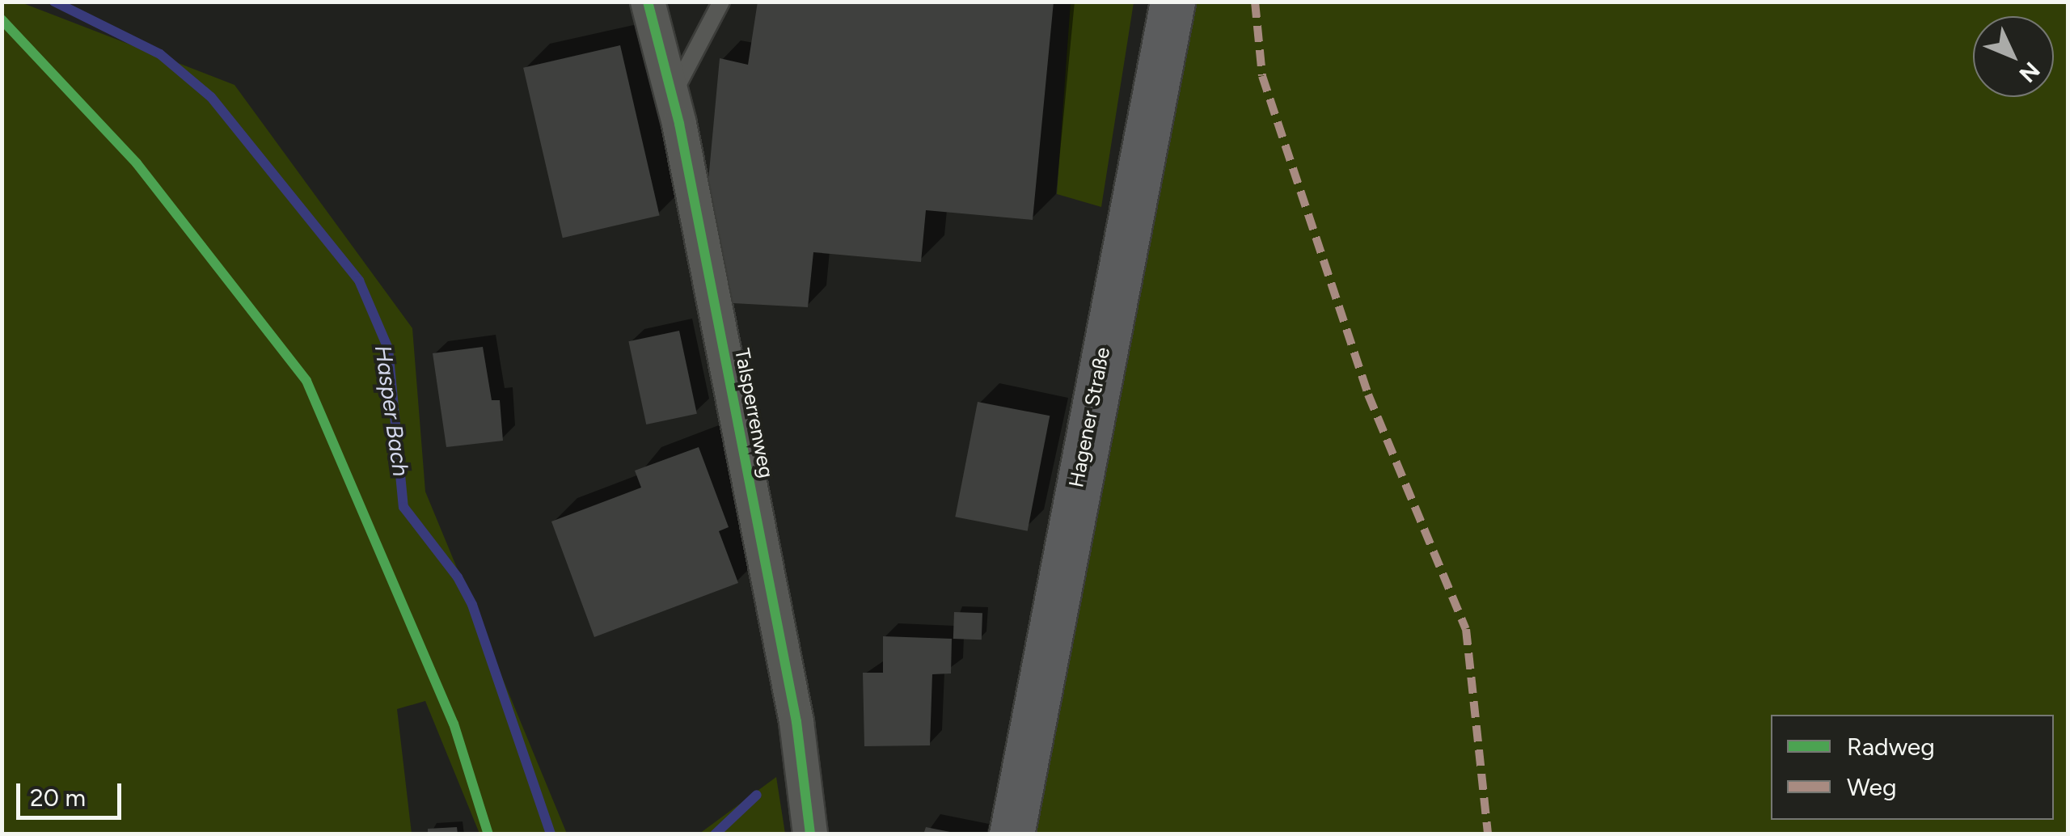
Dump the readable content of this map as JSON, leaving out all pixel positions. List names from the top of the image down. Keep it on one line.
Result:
{"streets":{"main road":["Hagener Straße"],"street":["Talsperrenweg"]},"water":["Hasper Bach"],"legend":["Radweg","Weg"],"scale_bar":"20 m","north":"bottom right"}
